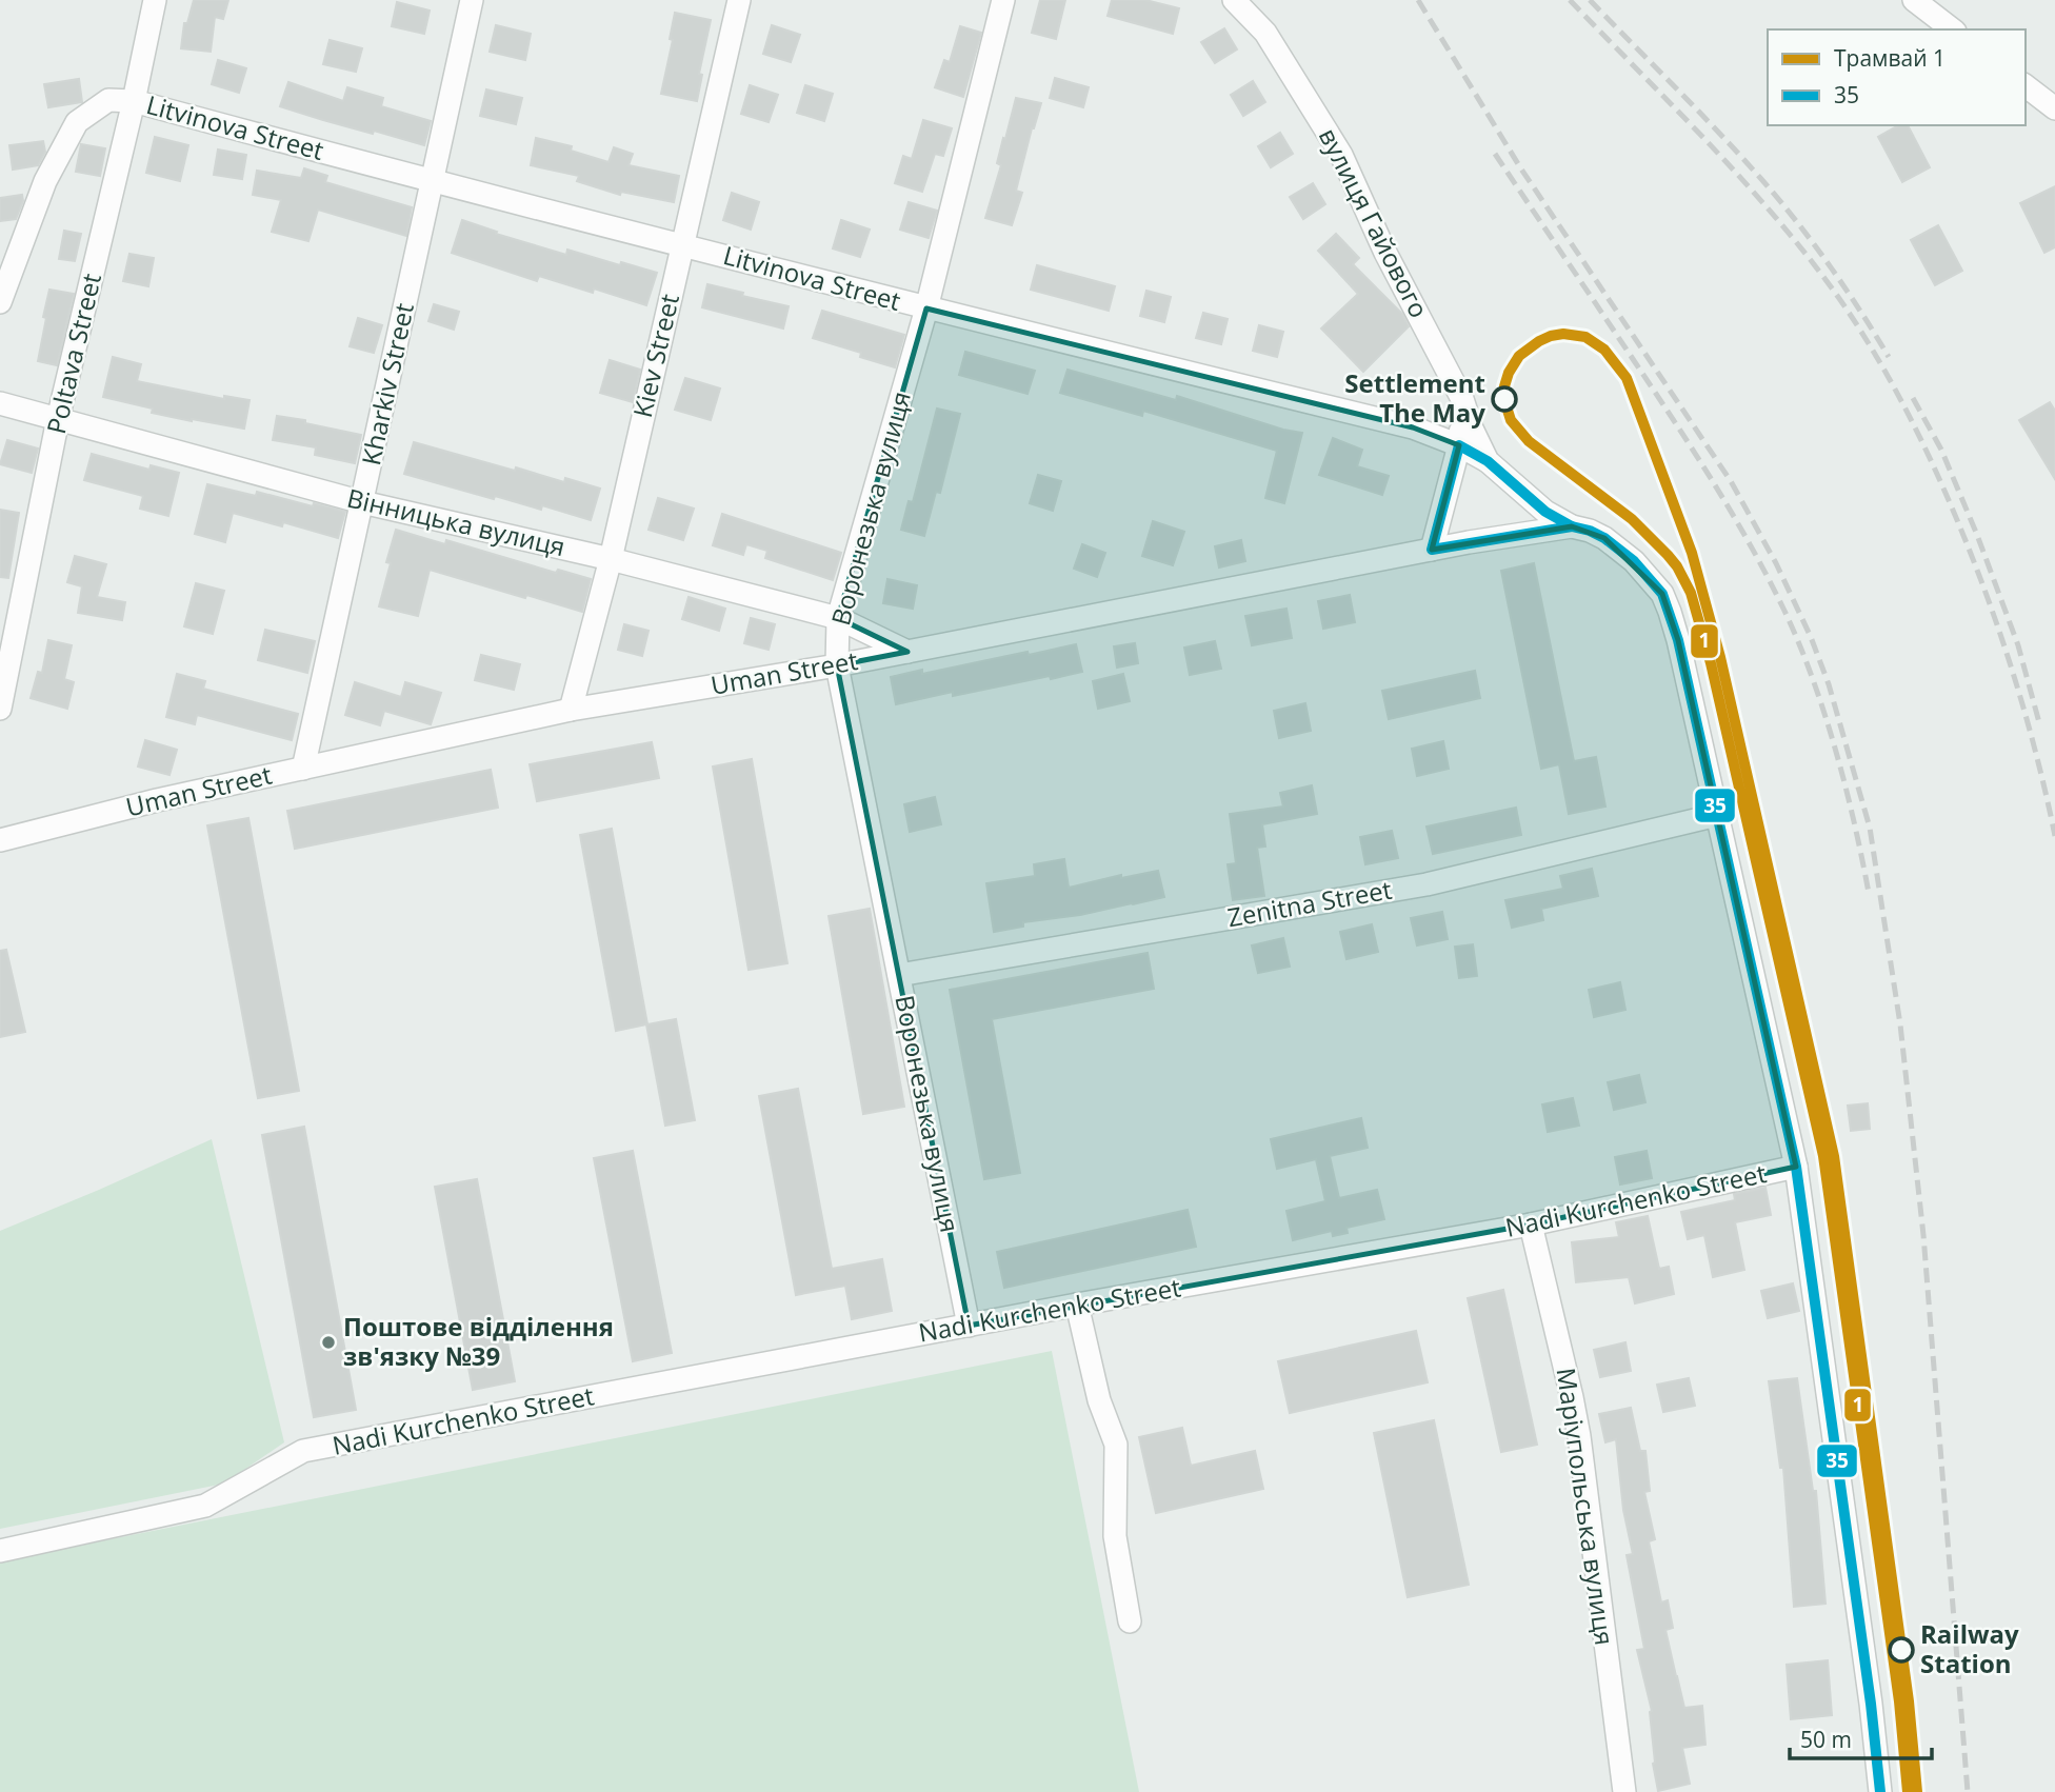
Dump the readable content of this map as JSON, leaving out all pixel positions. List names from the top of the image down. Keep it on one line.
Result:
{"streets":{"street":["Litvinova Street","вулиця Гайового","Poltava Street","Kiev Street","Kharkiv Street","Воронезька вулиця","Вінницька вулиця","Uman Street","Zenitna Street","Nadi Kurchenko Street","Маріупольська вулиця"]},"crossings":[["Litvinova Street","вулиця Гайового"],["Litvinova Street","Poltava Street"],["Litvinova Street","Kiev Street"],["Litvinova Street","Kharkiv Street"],["Litvinova Street","Воронезька вулиця"],["Poltava Street","Вінницька вулиця"],["Kiev Street","Вінницька вулиця"],["Kiev Street","Uman Street"],["Kharkiv Street","Вінницька вулиця"],["Kharkiv Street","Uman Street"],["Воронезька вулиця","Вінницька вулиця"],["Воронезька вулиця","Uman Street"],["Воронезька вулиця","Zenitna Street"],["Воронезька вулиця","Nadi Kurchenko Street"],["Вінницька вулиця","Uman Street"],["Nadi Kurchenko Street","Маріупольська вулиця"]],"places":["Settlement The May","Поштове відділення зв'язку №39","Railway Station"],"lines":["tram line 1","transit line 35"],"legend":["Трамвай 1","35"],"scale_bar":"50 m"}
